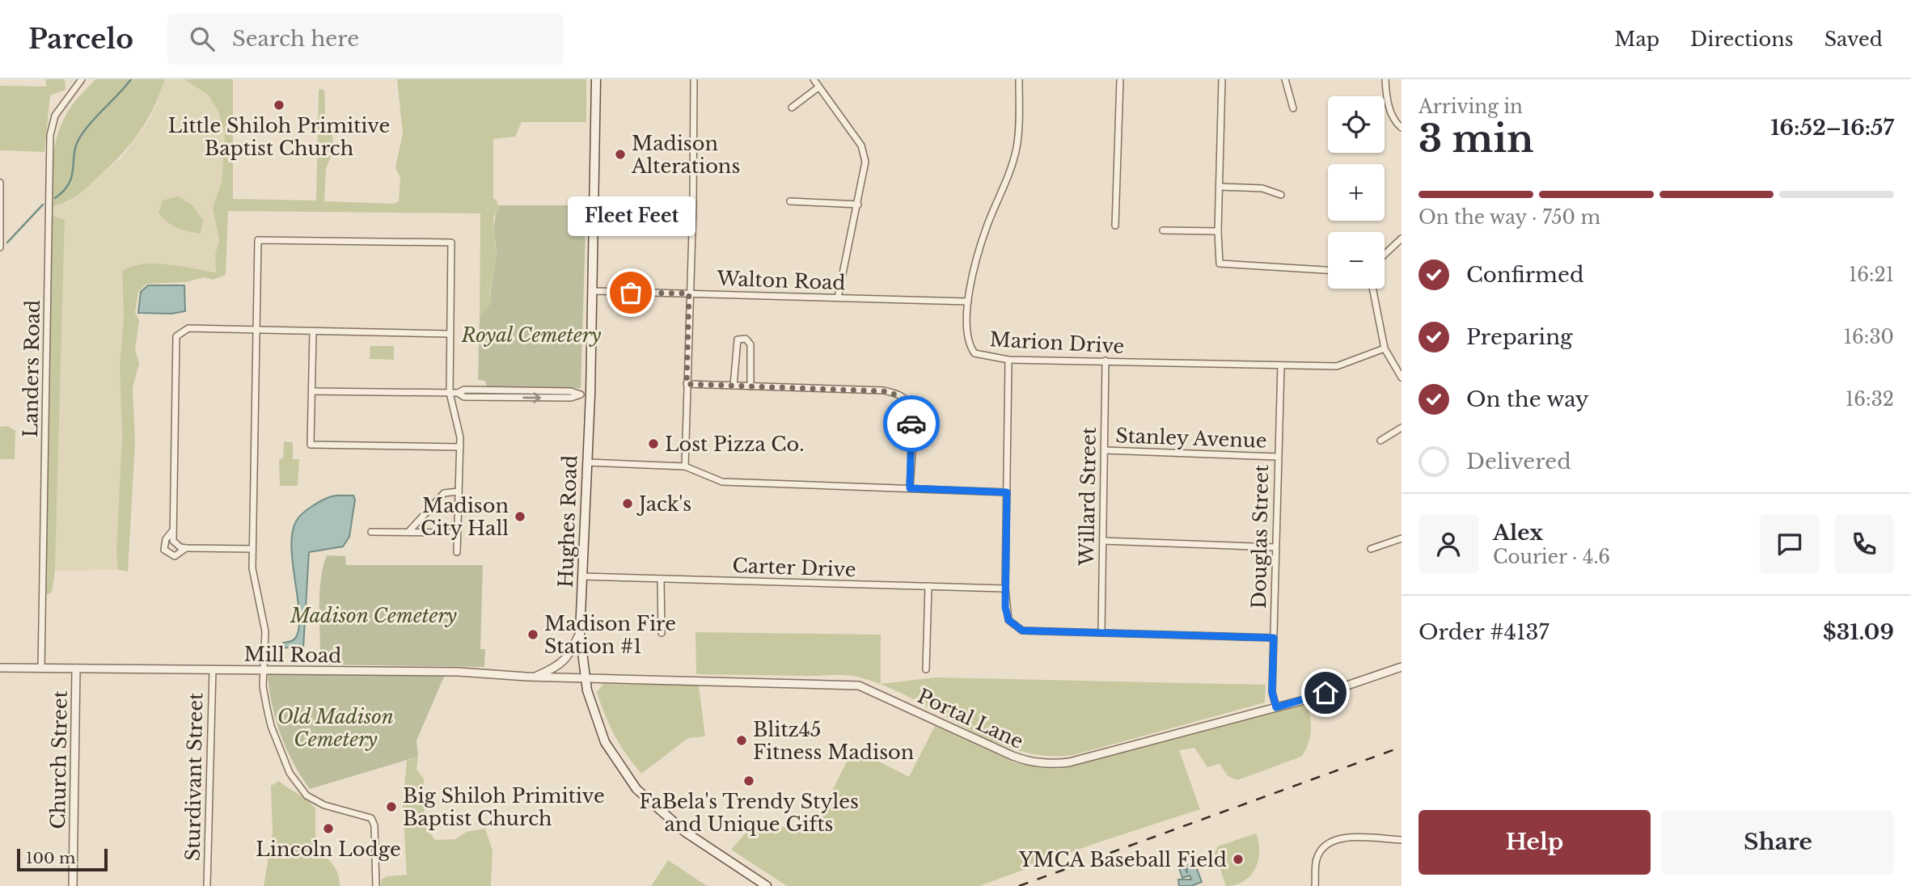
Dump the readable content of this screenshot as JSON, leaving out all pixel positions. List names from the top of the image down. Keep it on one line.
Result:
{"streets":{"main road":["Hughes Road"],"street":["Walton Road","Marion Drive","Landers Road","Stanley Avenue","Willard Street","Douglas Street","Carter Drive","Mill Road","Portal Lane","Church Street","Sturdivant Street"]},"crossings":[["Walton Road","Marion Drive"],["Walton Road","Hughes Road"],["Marion Drive","Willard Street"],["Marion Drive","Douglas Street"],["Landers Road","Mill Road"],["Stanley Avenue","Willard Street"],["Stanley Avenue","Douglas Street"],["Hughes Road","Carter Drive"],["Hughes Road","Mill Road"],["Hughes Road","Portal Lane"],["Douglas Street","Portal Lane"],["Mill Road","Portal Lane"],["Mill Road","Church Street"],["Mill Road","Sturdivant Street"]],"parks":["Royal Cemetery","Madison Cemetery","Old Madison Cemetery"],"places":["Little Shiloh Primitive Baptist Church","Madison Alterations","Fleet Feet","Lost Pizza Co.","Jack's","Madison City Hall","Madison Fire Station #1","Blitz45 Fitness Madison","FaBela's Trendy Styles and Unique Gifts","Big Shiloh Primitive Baptist Church","Lincoln Lodge","YMCA Baseball Field"],"scale_bar":"100 m","page":{"header":"Parcelo","search":"Search here","nav":["Map","Directions","Saved"],"heading":["3 min","Arriving in","16:52–16:57"],"panel":["Alex","Courier · 4.6","Order #4137","$31.09"],"map_buttons":["+","−"],"bar":"On the way · 750 m","bubble":"Fleet Feet","list":[["Confirmed","16:21"],["Preparing","16:30"],["On the way","16:32"],"Delivered"],"buttons":["Help","Share"],"scale":"100 m"}}
